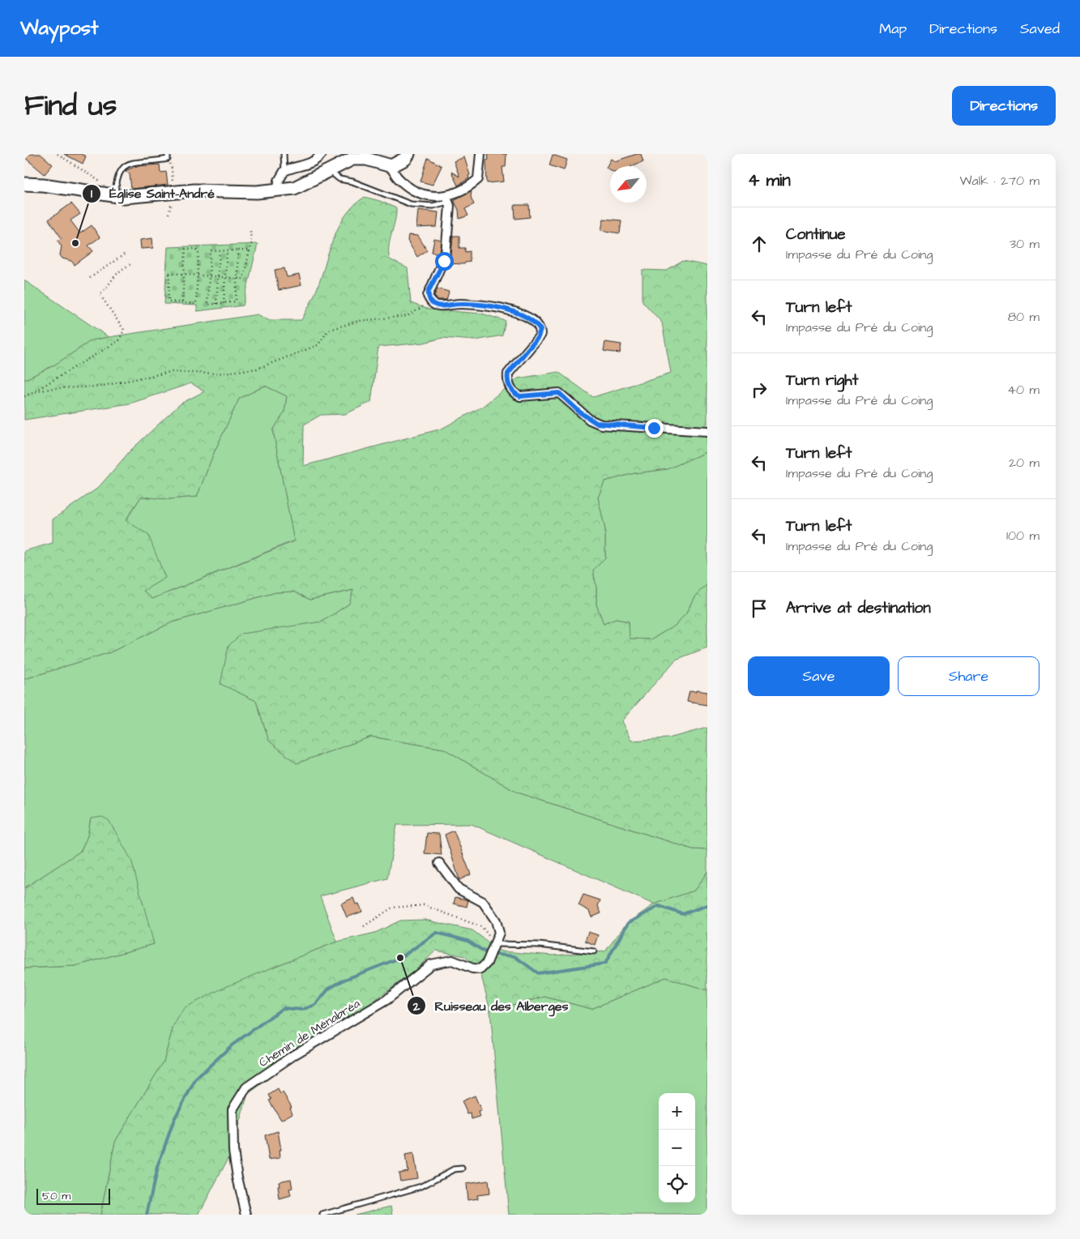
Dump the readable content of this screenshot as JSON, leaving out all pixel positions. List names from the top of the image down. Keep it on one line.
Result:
{"streets":{"street":["Chemin de Ménabréa"]},"places":["Église Saint-André","Ruisseau des Alberges"],"scale_bar":"50 m","north":"bottom left","page":{"header":"Waypost","nav":["Map","Directions","Saved"],"title":"Find us","buttons":["Directions",["Save","Share"]],"heading":["4 min","Walk · 270 m"],"list":[["Continue","Impasse du Pré du Coing","30 m"],["Turn left","Impasse du Pré du Coing","80 m"],["Turn right","Impasse du Pré du Coing","40 m"],["Turn left","Impasse du Pré du Coing","20 m"],["Turn left","Impasse du Pré du Coing","100 m"],"Arrive at destination"],"map_buttons":["+","−"],"scale":"50 m"}}
